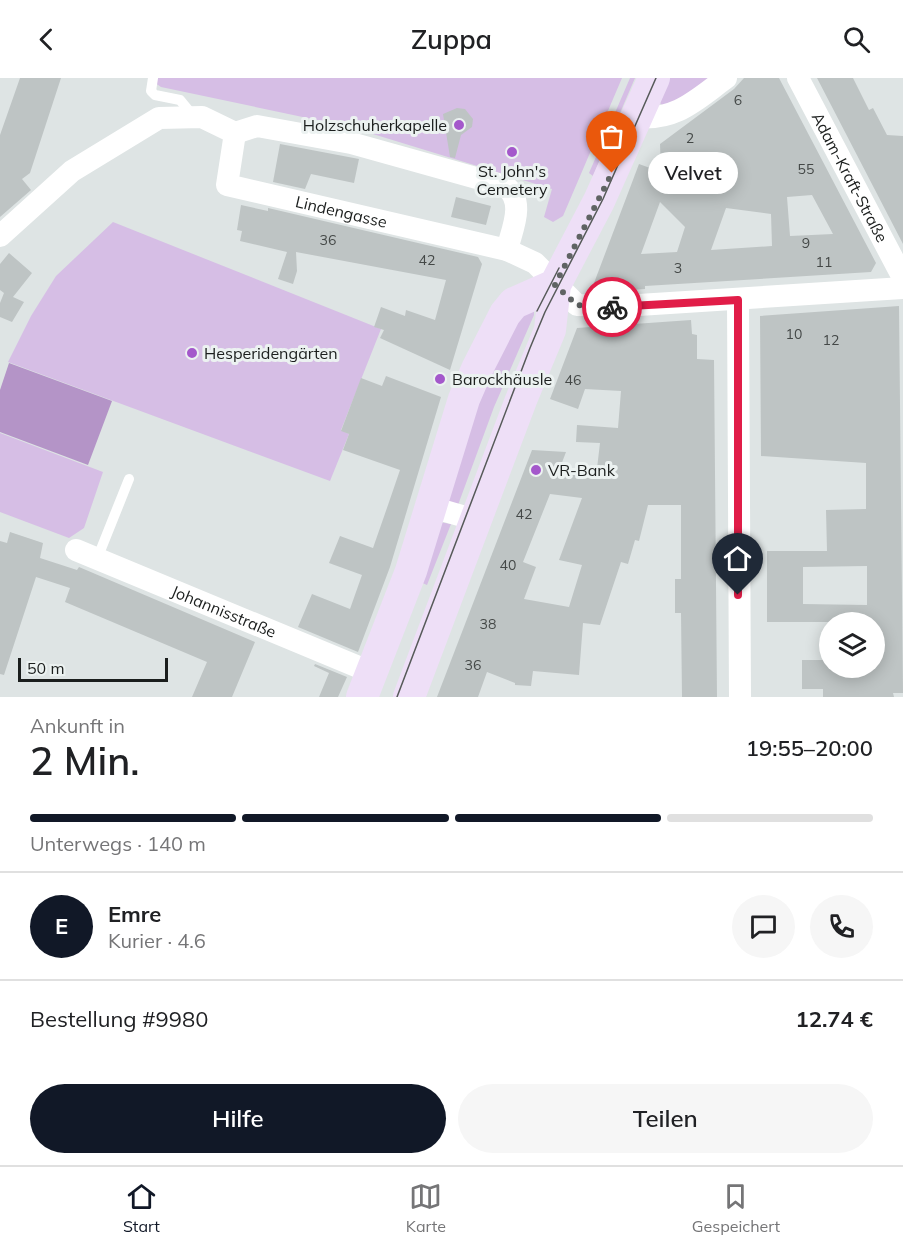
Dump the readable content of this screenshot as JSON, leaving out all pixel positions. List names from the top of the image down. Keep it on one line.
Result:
{"streets":{"main road":["Johannisstraße"],"street":["Adam-Kraft-Straße","Lindengasse"]},"places":["Holzschuherkapelle","St. John's Cemetery","Velvet","Hesperidengärten","Barockhäusle","VR-Bank"],"house_numbers":["6","2","55","36","9","42","11","3","10","12","46","42","40","38","36"],"scale_bar":"50 m","page":{"header":"Zuppa","bubble":"Velvet","scale":"50 m","heading":["2 Min.","Ankunft in","19:55–20:00"],"panel":["Emre","Kurier · 4.6","Bestellung #9980","12.74 €"],"bar":"Unterwegs · 140 m","round":"E","buttons":["Hilfe","Teilen"],"tabs":["Start","Karte","Gespeichert"]}}
